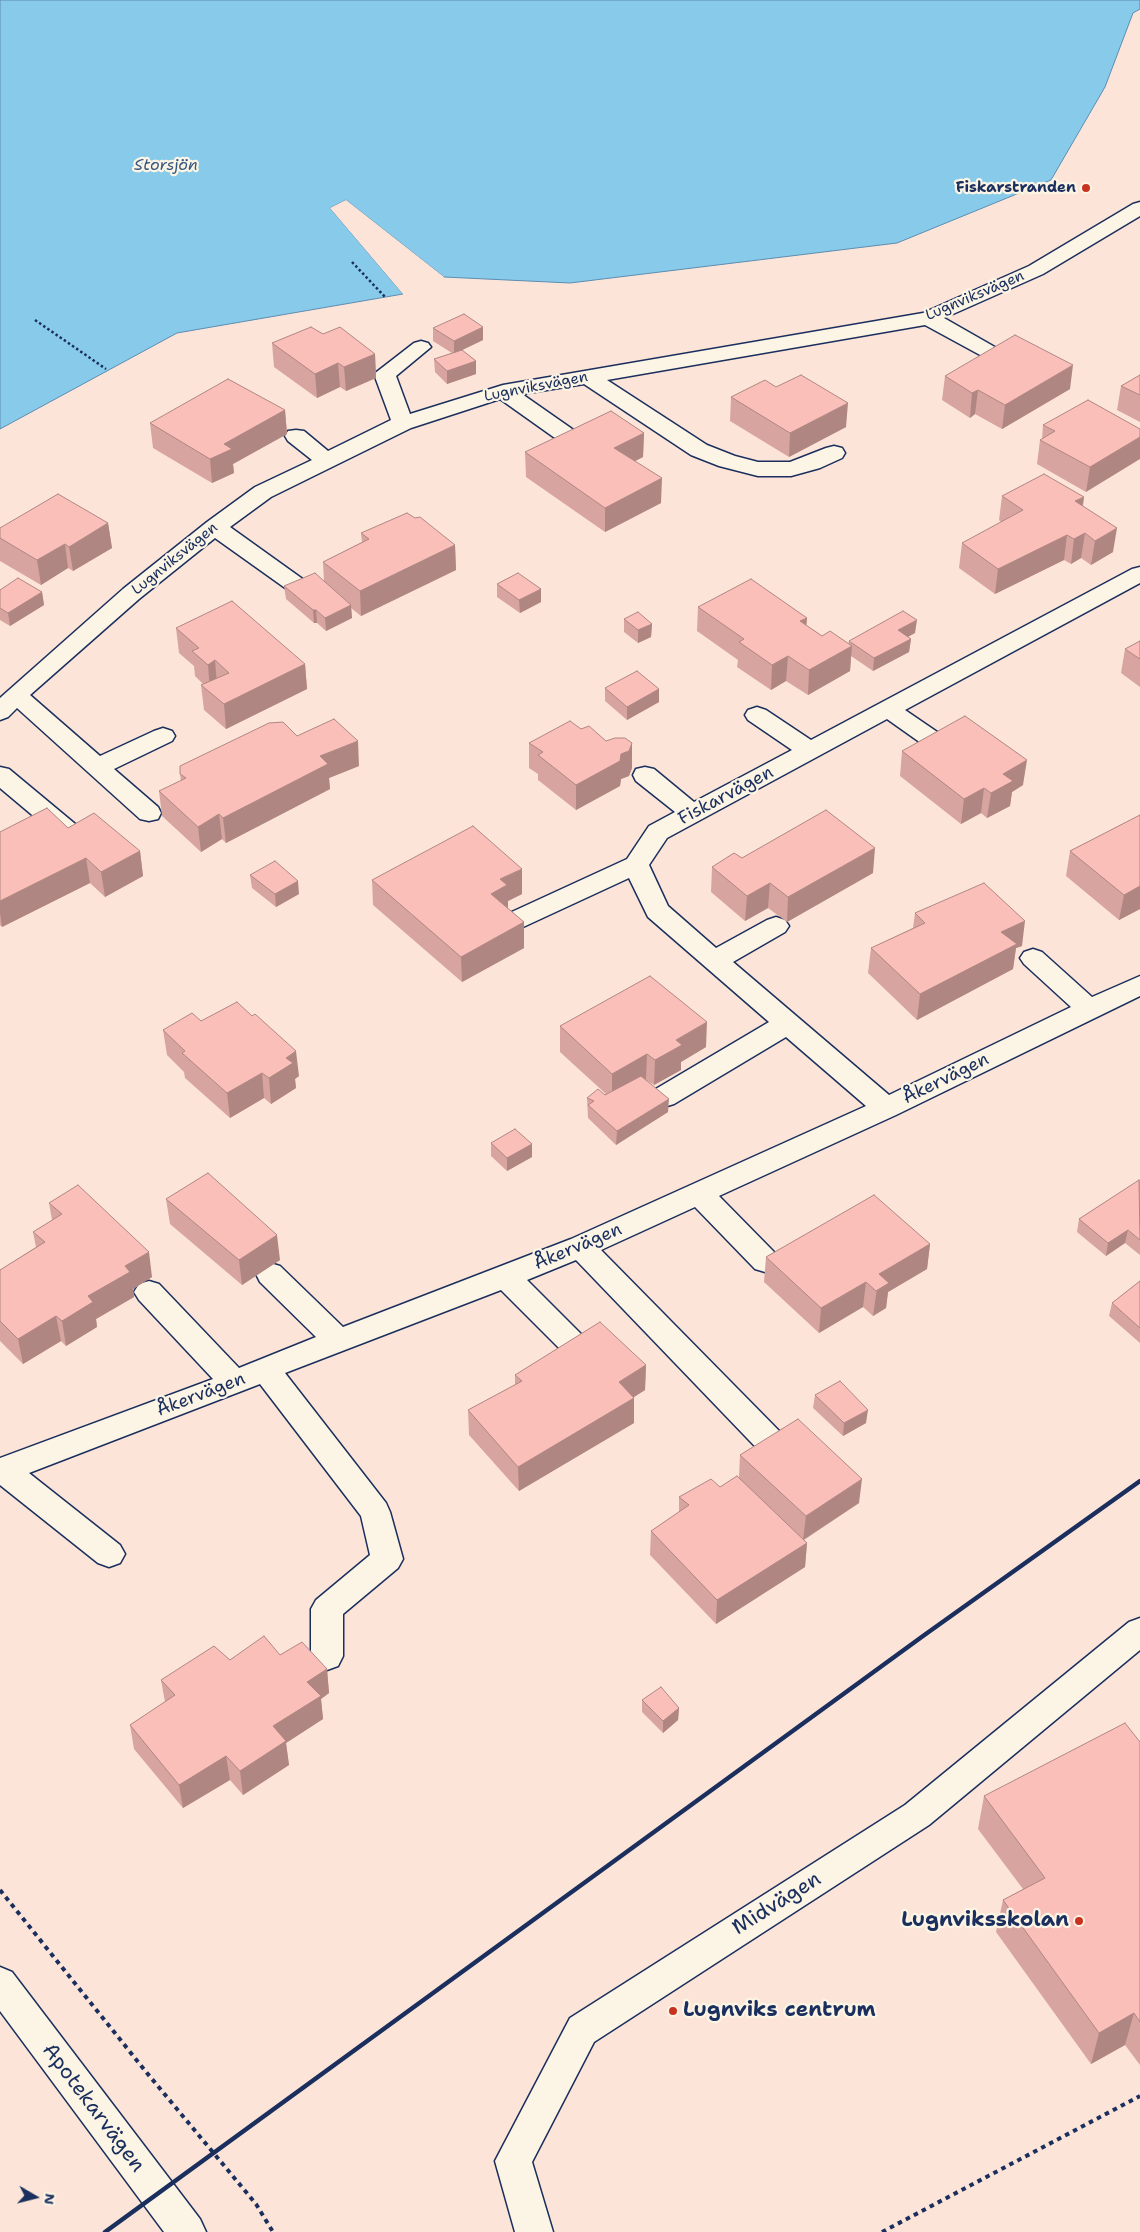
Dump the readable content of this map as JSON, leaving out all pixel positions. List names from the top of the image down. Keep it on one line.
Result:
{"streets":{"street":["Lugnviksvägen","Fiskarvägen","Åkervägen","Midvägen","Apotekarvägen"]},"water":["Storsjön"],"places":["Fiskarstranden","Lugnviksskolan","Lugnviks centrum"],"north":"right"}
